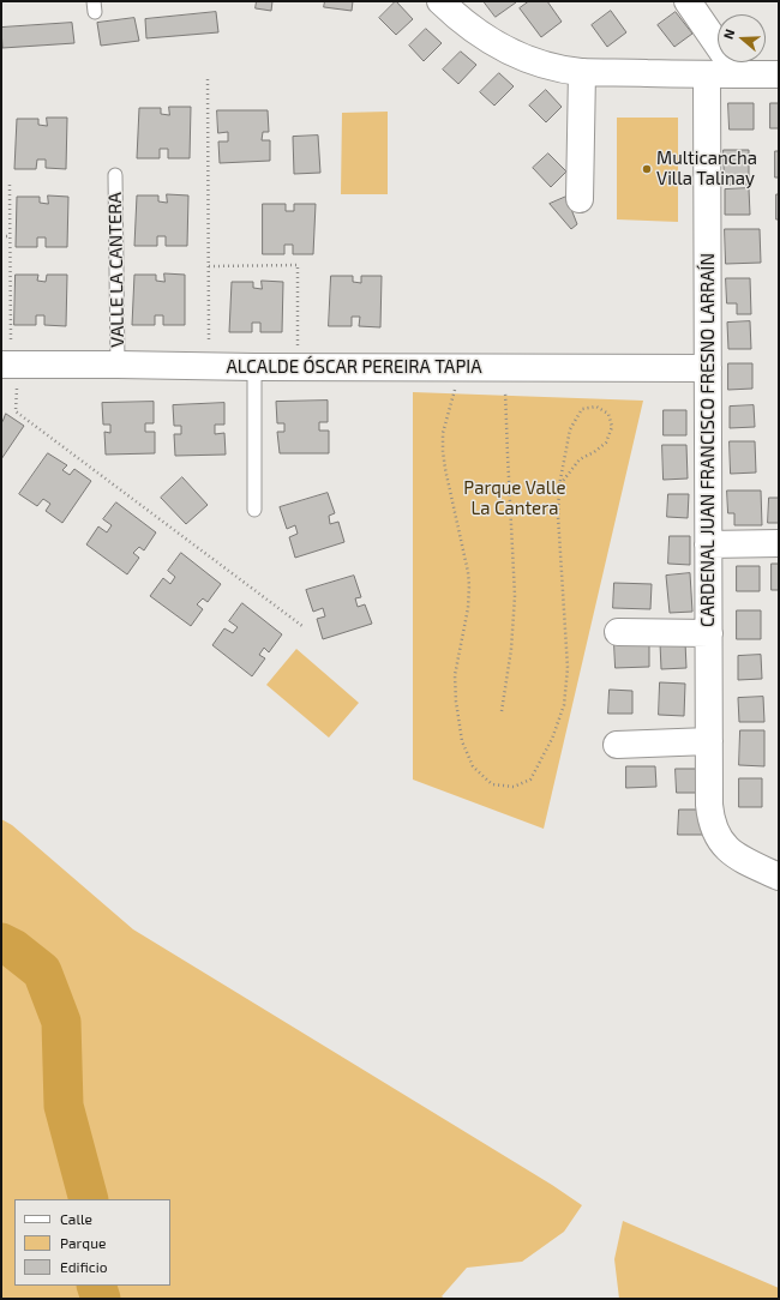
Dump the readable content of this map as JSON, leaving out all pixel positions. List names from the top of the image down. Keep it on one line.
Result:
{"streets":{"street":["ALCALDE ÓSCAR PEREIRA TAPIA","CARDENAL JUAN FRANCISCO FRESNO LARRAÍN"],"lane":["VALLE LA CANTERA"]},"crossings":[["VALLE LA CANTERA","ALCALDE ÓSCAR PEREIRA TAPIA"],["ALCALDE ÓSCAR PEREIRA TAPIA","CARDENAL JUAN FRANCISCO FRESNO LARRAÍN"]],"parks":["Parque Valle La Cantera"],"places":["Multicancha Villa Talinay"],"legend":["Calle","Parque","Edificio"],"north":"left"}
